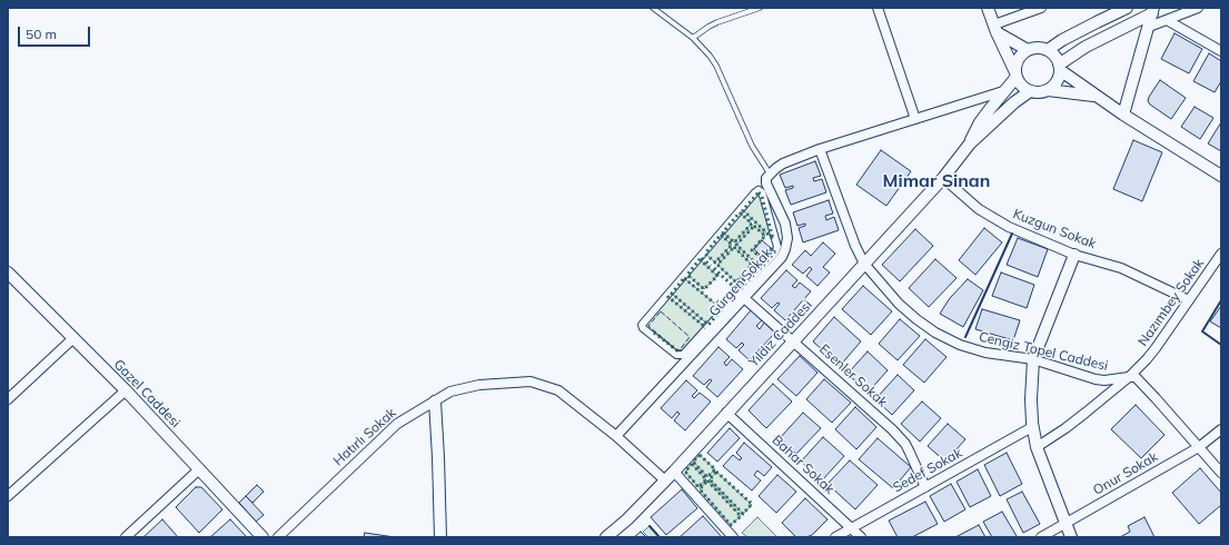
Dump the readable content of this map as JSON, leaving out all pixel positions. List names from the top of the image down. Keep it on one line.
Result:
{"streets":{"street":["Kuzgun Sokak","Gürgen Sokak","Nazımbey Sokak","Yıldız Caddesi","Cengiz Topel Caddesi","Esenler Sokak","Gazel Caddesi","Hatırlı Sokak","Bahar Sokak","Sedef Sokak","Onur Sokak"]},"crossings":[["Kuzgun Sokak","Nazımbey Sokak"],["Kuzgun Sokak","Yıldız Caddesi"],["Gürgen Sokak","Esenler Sokak"],["Gürgen Sokak","Hatırlı Sokak"],["Nazımbey Sokak","Cengiz Topel Caddesi"],["Yıldız Caddesi","Cengiz Topel Caddesi"],["Yıldız Caddesi","Esenler Sokak"],["Yıldız Caddesi","Hatırlı Sokak"],["Yıldız Caddesi","Bahar Sokak"],["Esenler Sokak","Sedef Sokak"],["Bahar Sokak","Sedef Sokak"]],"districts":["Mimar Sinan"],"scale_bar":"50 m"}
